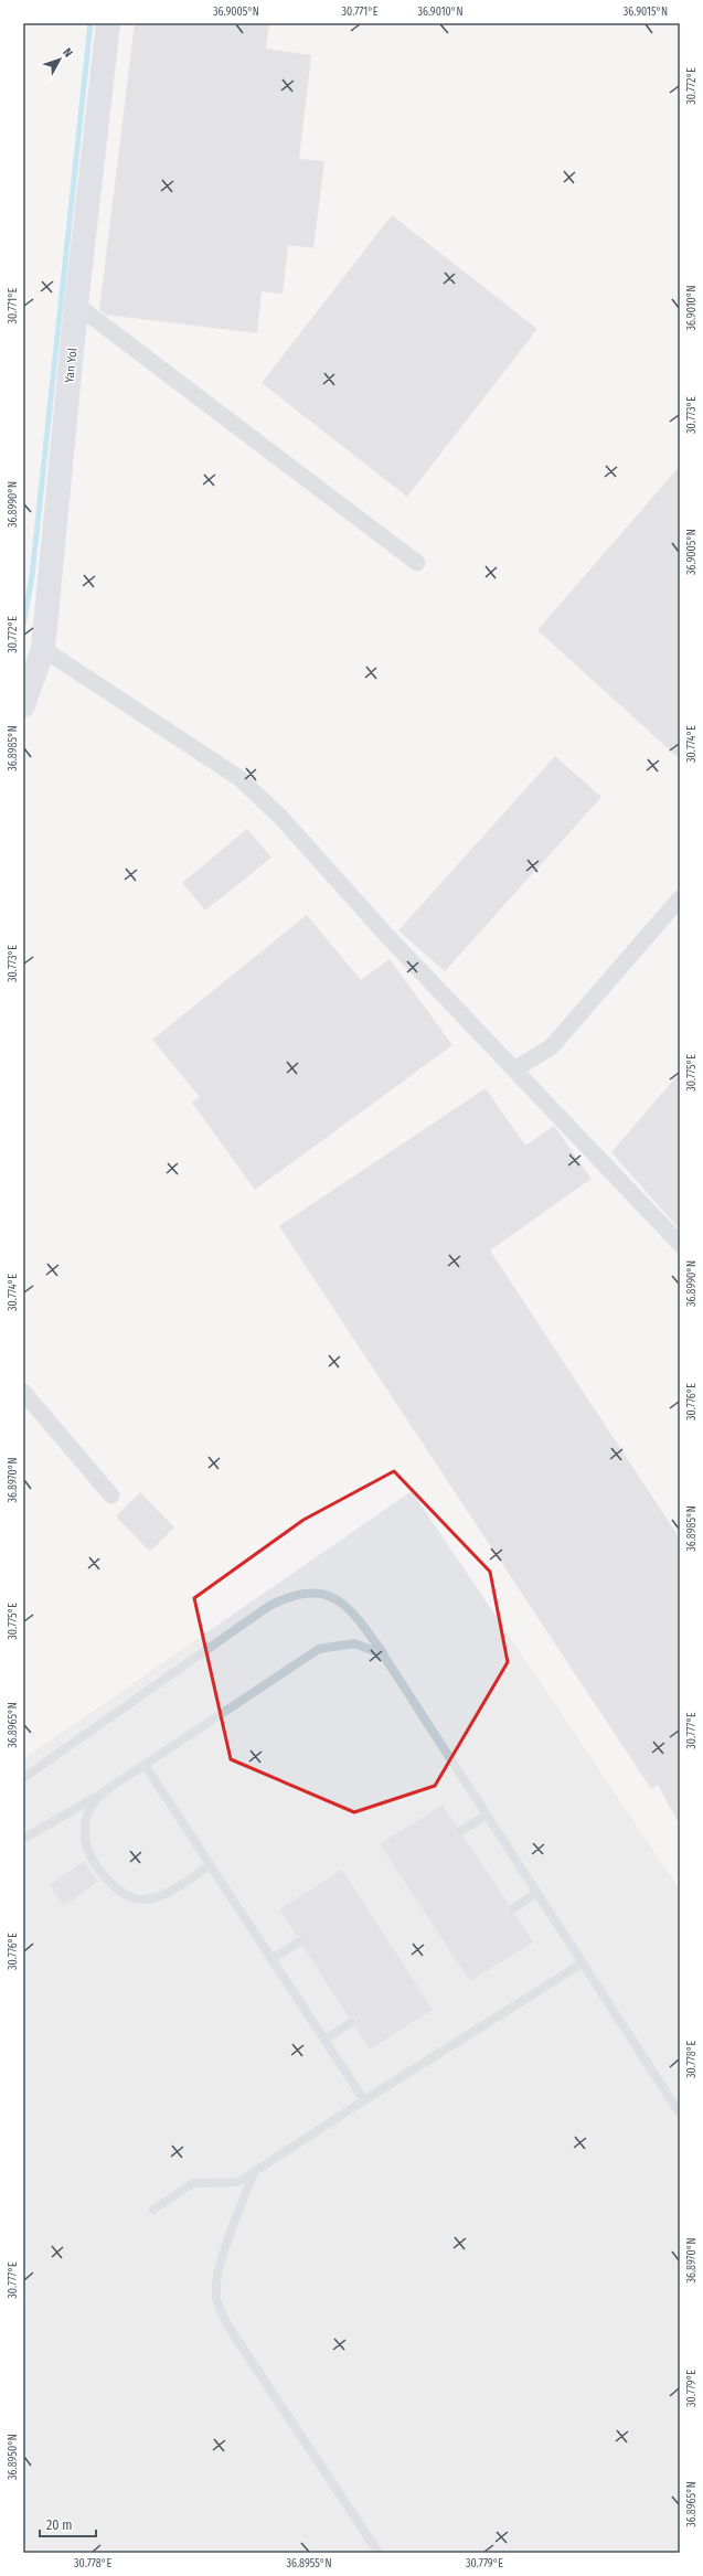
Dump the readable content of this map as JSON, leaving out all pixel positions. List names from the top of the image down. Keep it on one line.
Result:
{"streets":{"street":["Yan Yol"]},"scale_bar":"20 m","north":"top right","coordinates":["36.9005°N","30.771°E","36.9010°N","36.9015°N","30.772°E","30.773°E","36.8990°N","30.774°E","36.8985°N","30.775°E","30.776°E","36.8970°N","36.8965°N","30.777°E","30.778°E","30.779°E","36.8950°N","36.8955°N"]}
